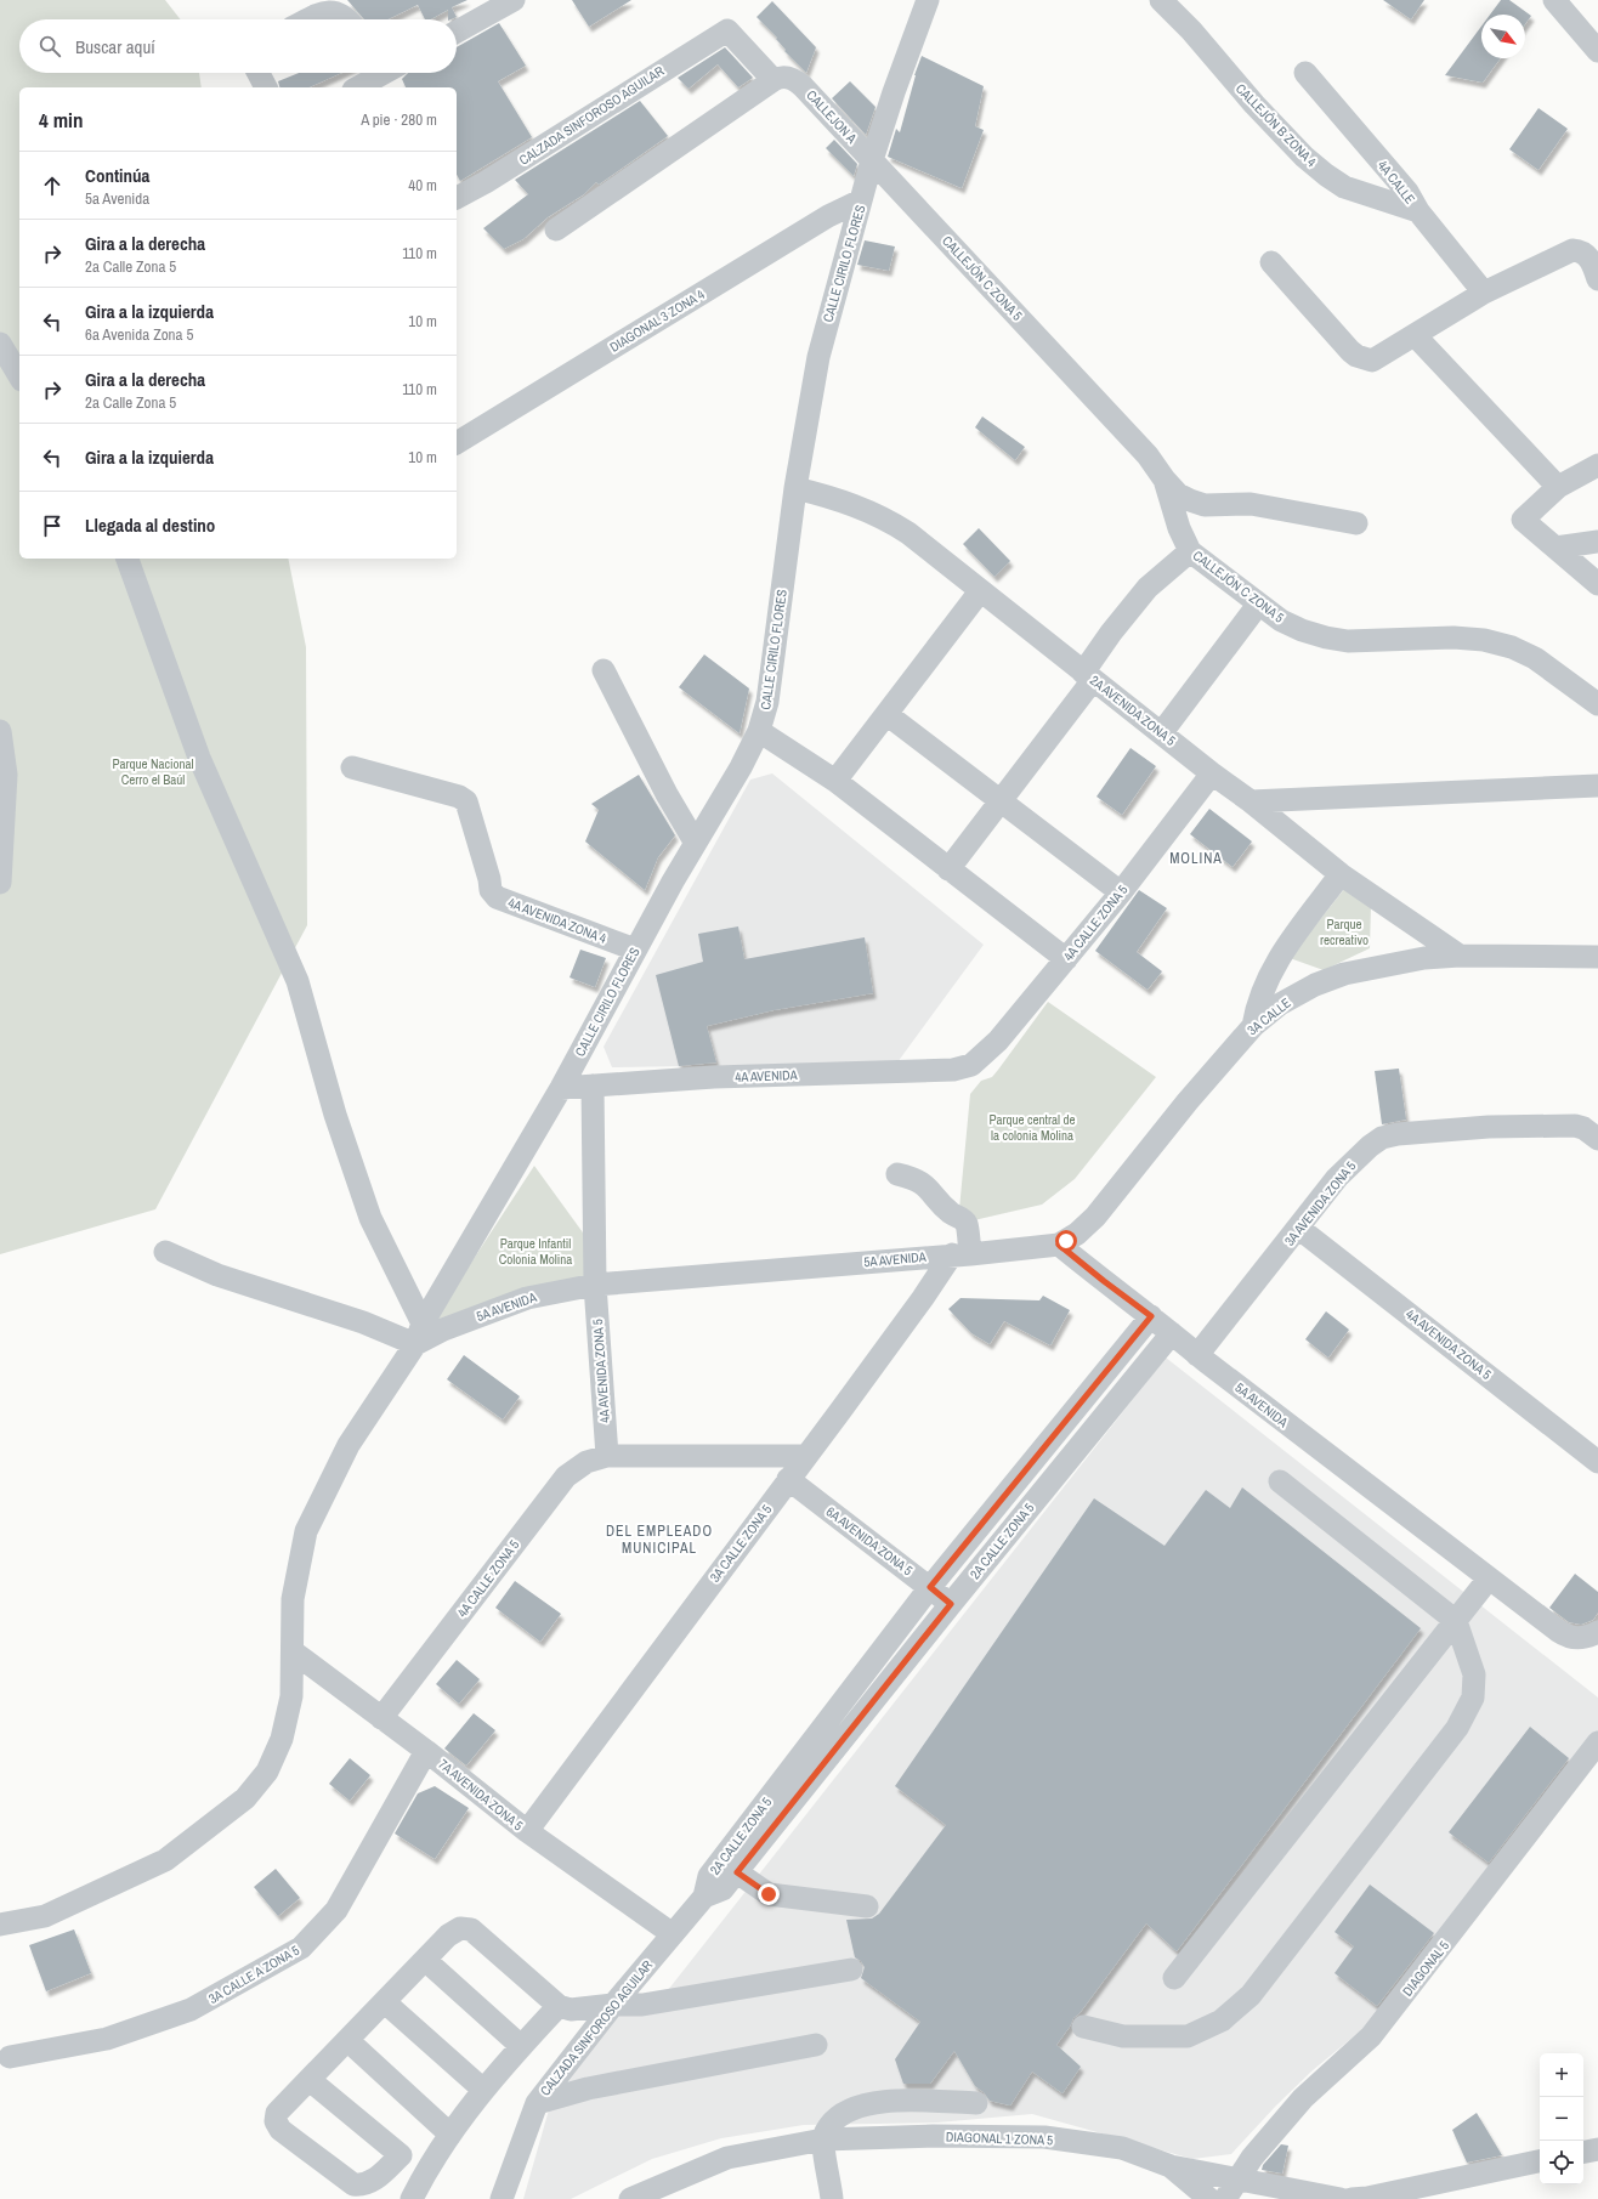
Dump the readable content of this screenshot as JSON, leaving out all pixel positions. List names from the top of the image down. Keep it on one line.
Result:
{"streets":{"street":["CALZADA SINFOROSO AGUILAR","CALLEJON A","CALLEJÓN B ZONA 4","4A CALLE","CALLE CIRILO FLORES","CALLEJÓN C ZONA 5","DIAGONAL 3 ZONA 4","2A AVENIDA ZONA 5","4A AVENIDA ZONA 4","4A CALLE ZONA 5","3A CALLE","4A AVENIDA","3A AVENIDA ZONA 5","5A AVENIDA","4A AVENIDA ZONA 5","6A AVENIDA ZONA 5","2A CALLE ZONA 5","3A CALLE ZONA 5","7A AVENIDA ZONA 5","DIAGONAL 5","3A CALLE A ZONA 5","DIAGONAL 1 ZONA 5"]},"crossings":[["CALZADA SINFOROSO AGUILAR","CALLEJON A"],["CALZADA SINFOROSO AGUILAR","2A CALLE ZONA 5"],["CALZADA SINFOROSO AGUILAR","7A AVENIDA ZONA 5"],["CALLEJON A","CALLE CIRILO FLORES"],["CALLEJON A","CALLEJÓN C ZONA 5"],["CALLEJÓN B ZONA 4","4A CALLE"],["CALLE CIRILO FLORES","CALLEJÓN C ZONA 5"],["CALLE CIRILO FLORES","DIAGONAL 3 ZONA 4"],["CALLE CIRILO FLORES","2A AVENIDA ZONA 5"],["CALLE CIRILO FLORES","4A AVENIDA ZONA 4"],["CALLE CIRILO FLORES","4A AVENIDA"],["CALLE CIRILO FLORES","5A AVENIDA"],["2A AVENIDA ZONA 5","4A CALLE ZONA 5"],["2A AVENIDA ZONA 5","3A CALLE"],["4A CALLE ZONA 5","4A AVENIDA"],["4A CALLE ZONA 5","4A AVENIDA ZONA 5"],["4A CALLE ZONA 5","7A AVENIDA ZONA 5"],["3A CALLE","5A AVENIDA"],["4A AVENIDA","4A AVENIDA ZONA 5"],["3A AVENIDA ZONA 5","5A AVENIDA"],["3A AVENIDA ZONA 5","4A AVENIDA ZONA 5"],["5A AVENIDA","4A AVENIDA ZONA 5"],["5A AVENIDA","2A CALLE ZONA 5"],["5A AVENIDA","3A CALLE ZONA 5"],["5A AVENIDA","7A AVENIDA ZONA 5"],["6A AVENIDA ZONA 5","2A CALLE ZONA 5"],["6A AVENIDA ZONA 5","3A CALLE ZONA 5"],["3A CALLE ZONA 5","7A AVENIDA ZONA 5"],["7A AVENIDA ZONA 5","3A CALLE A ZONA 5"]],"districts":["MOLINA","DEL EMPLEADO MUNICIPAL"],"parks":["Parque Nacional Cerro el Baúl","Parque recreativo","Parque central de la colonia Molina","Parque Infantil Colonia Molina"],"north":"bottom right","page":{"search":"Buscar aquí","heading":["4 min","A pie · 280 m"],"list":[["Continúa","5a Avenida","40 m"],["Gira a la derecha","2a Calle Zona 5","110 m"],["Gira a la izquierda","6a Avenida Zona 5","10 m"],["Gira a la derecha","2a Calle Zona 5","110 m"],["Gira a la izquierda","10 m"],"Llegada al destino"],"map_buttons":["+","−"]}}
